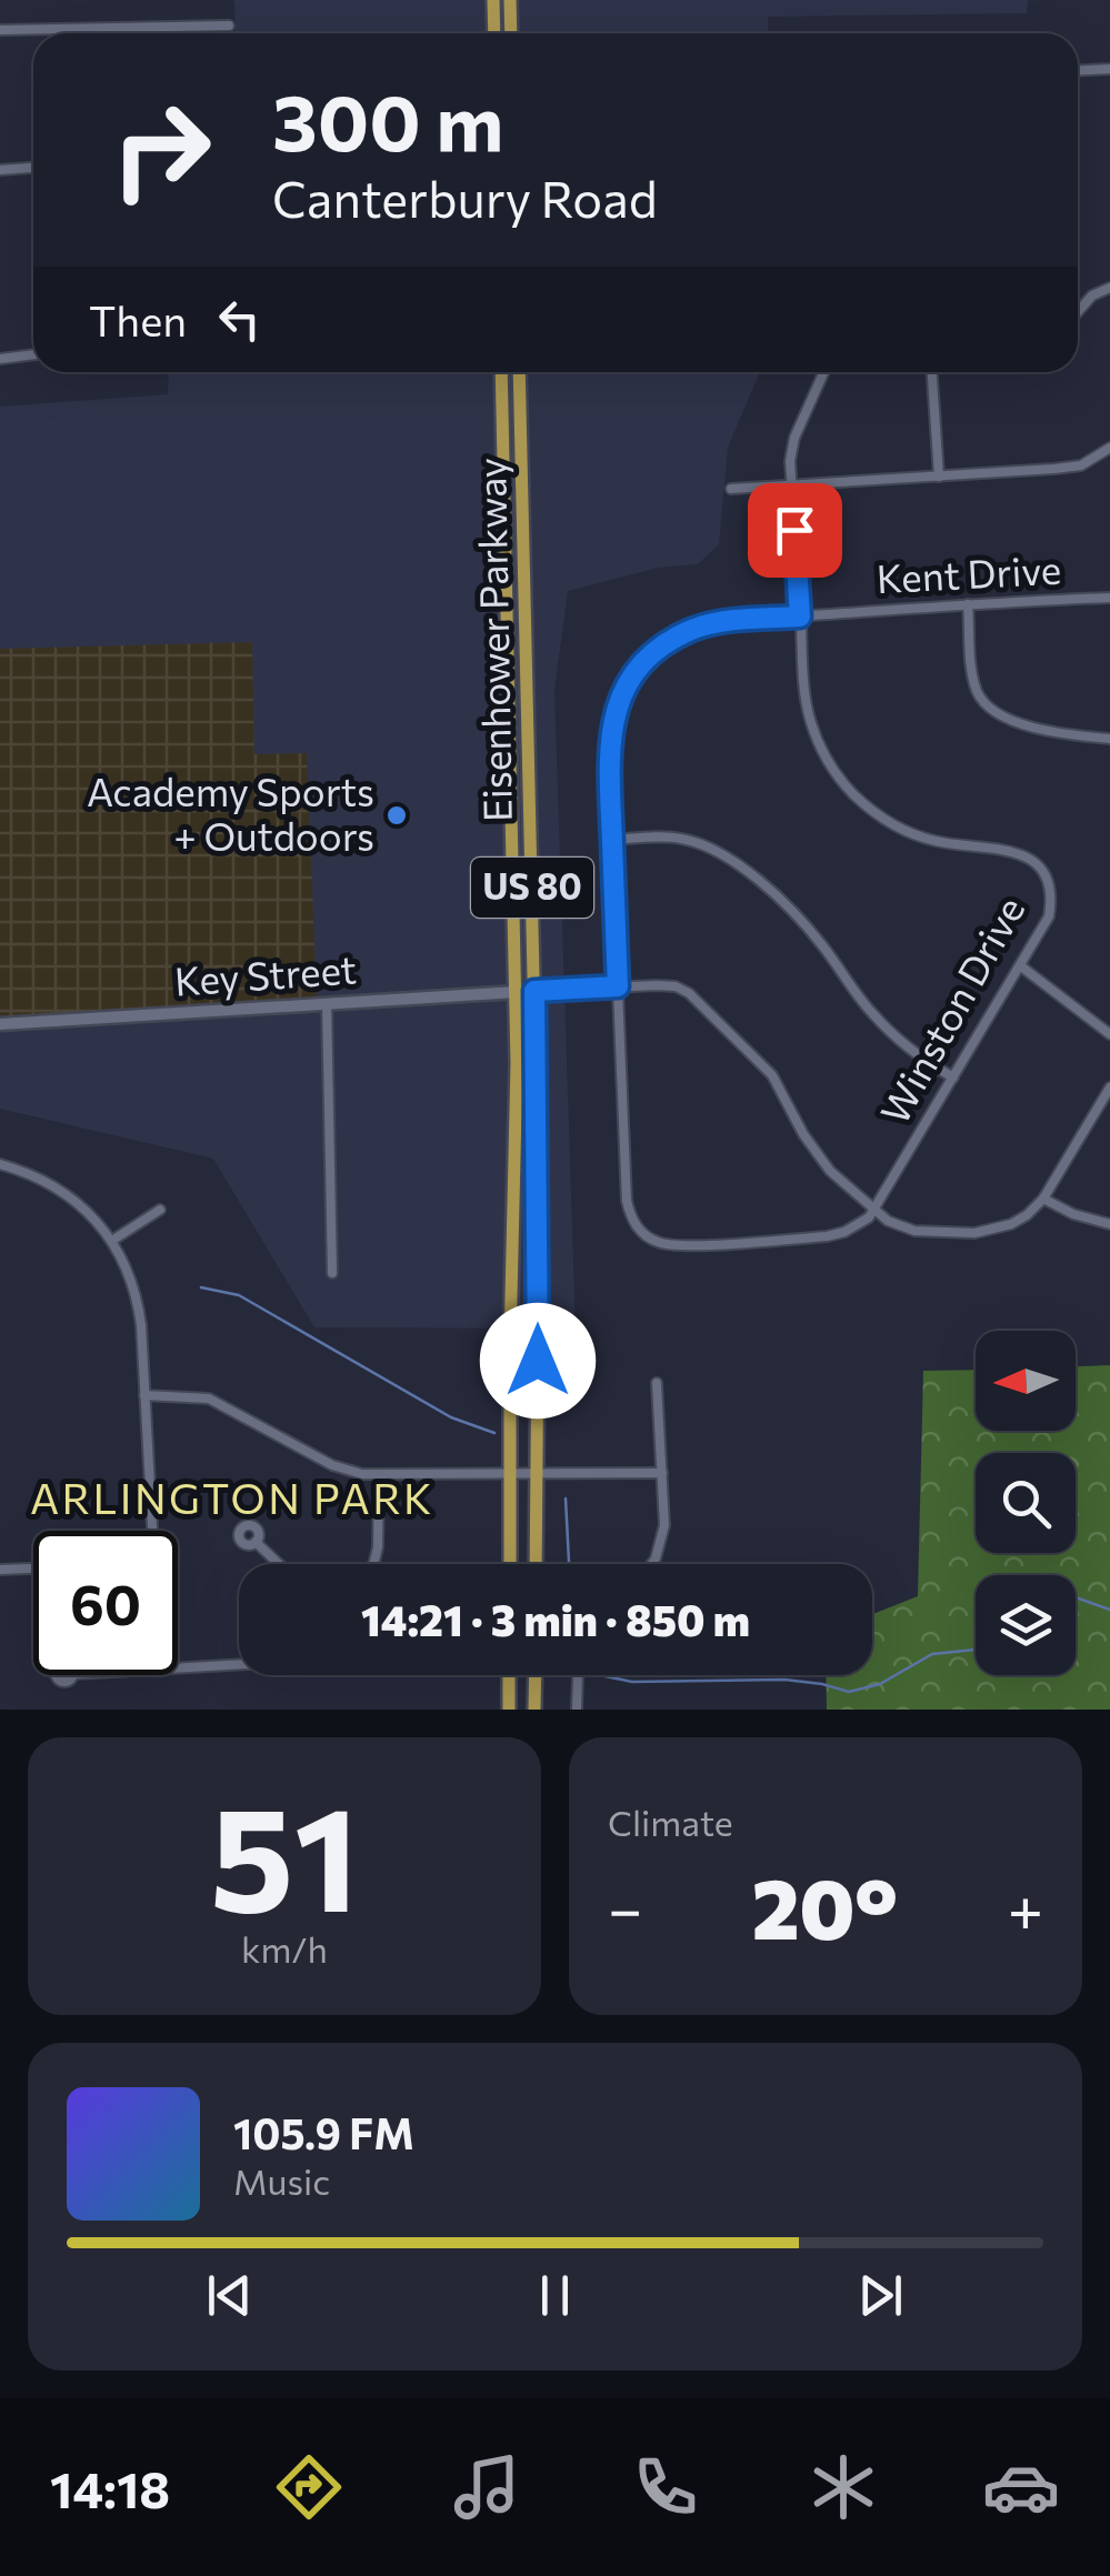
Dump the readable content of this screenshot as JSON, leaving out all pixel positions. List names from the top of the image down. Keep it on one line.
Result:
{"streets":{"main road":["Eisenhower Parkway","US 80"],"street":["Kent Drive","Key Street","Winston Drive"]},"crossings":[["Kent Drive","Winston Drive"],["Eisenhower Parkway","Key Street"]],"districts":["ARLINGTON PARK"],"places":["Academy Sports + Outdoors"],"north":"left","page":{"turn":["300 m","Canterbury Road"],"then":"Then","limit":"60","trip":"14:21 · 3 min · 850 m","tile":[["51","km/h"],"Climate"],"heat":["−","20°","+"],"song":["105.9 FM","Music"],"tabs":"14:18"}}
